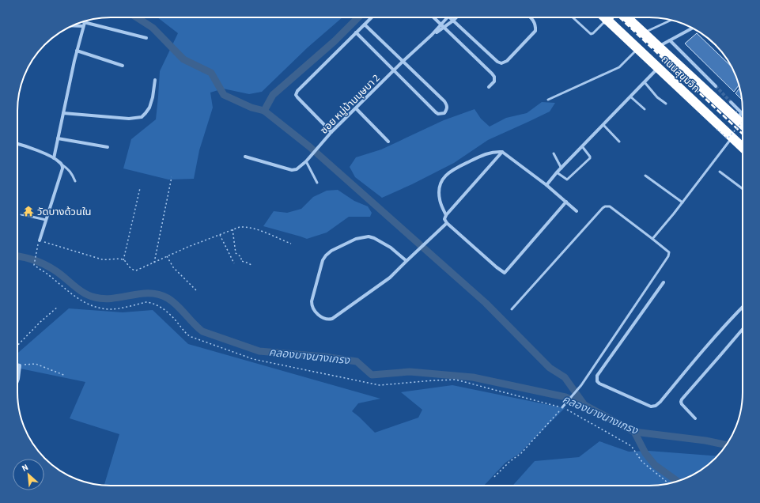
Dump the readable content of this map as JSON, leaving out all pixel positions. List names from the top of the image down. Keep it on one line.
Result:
{"streets":{"highway":["ถนนสุขุมวิท"],"street":["ซอย หมู่บ้านบุษบา 2"]},"water":["คลองบางนางเกรง"],"places":{"temple":["วัดบางด้วนใน"]},"north":"top left"}
